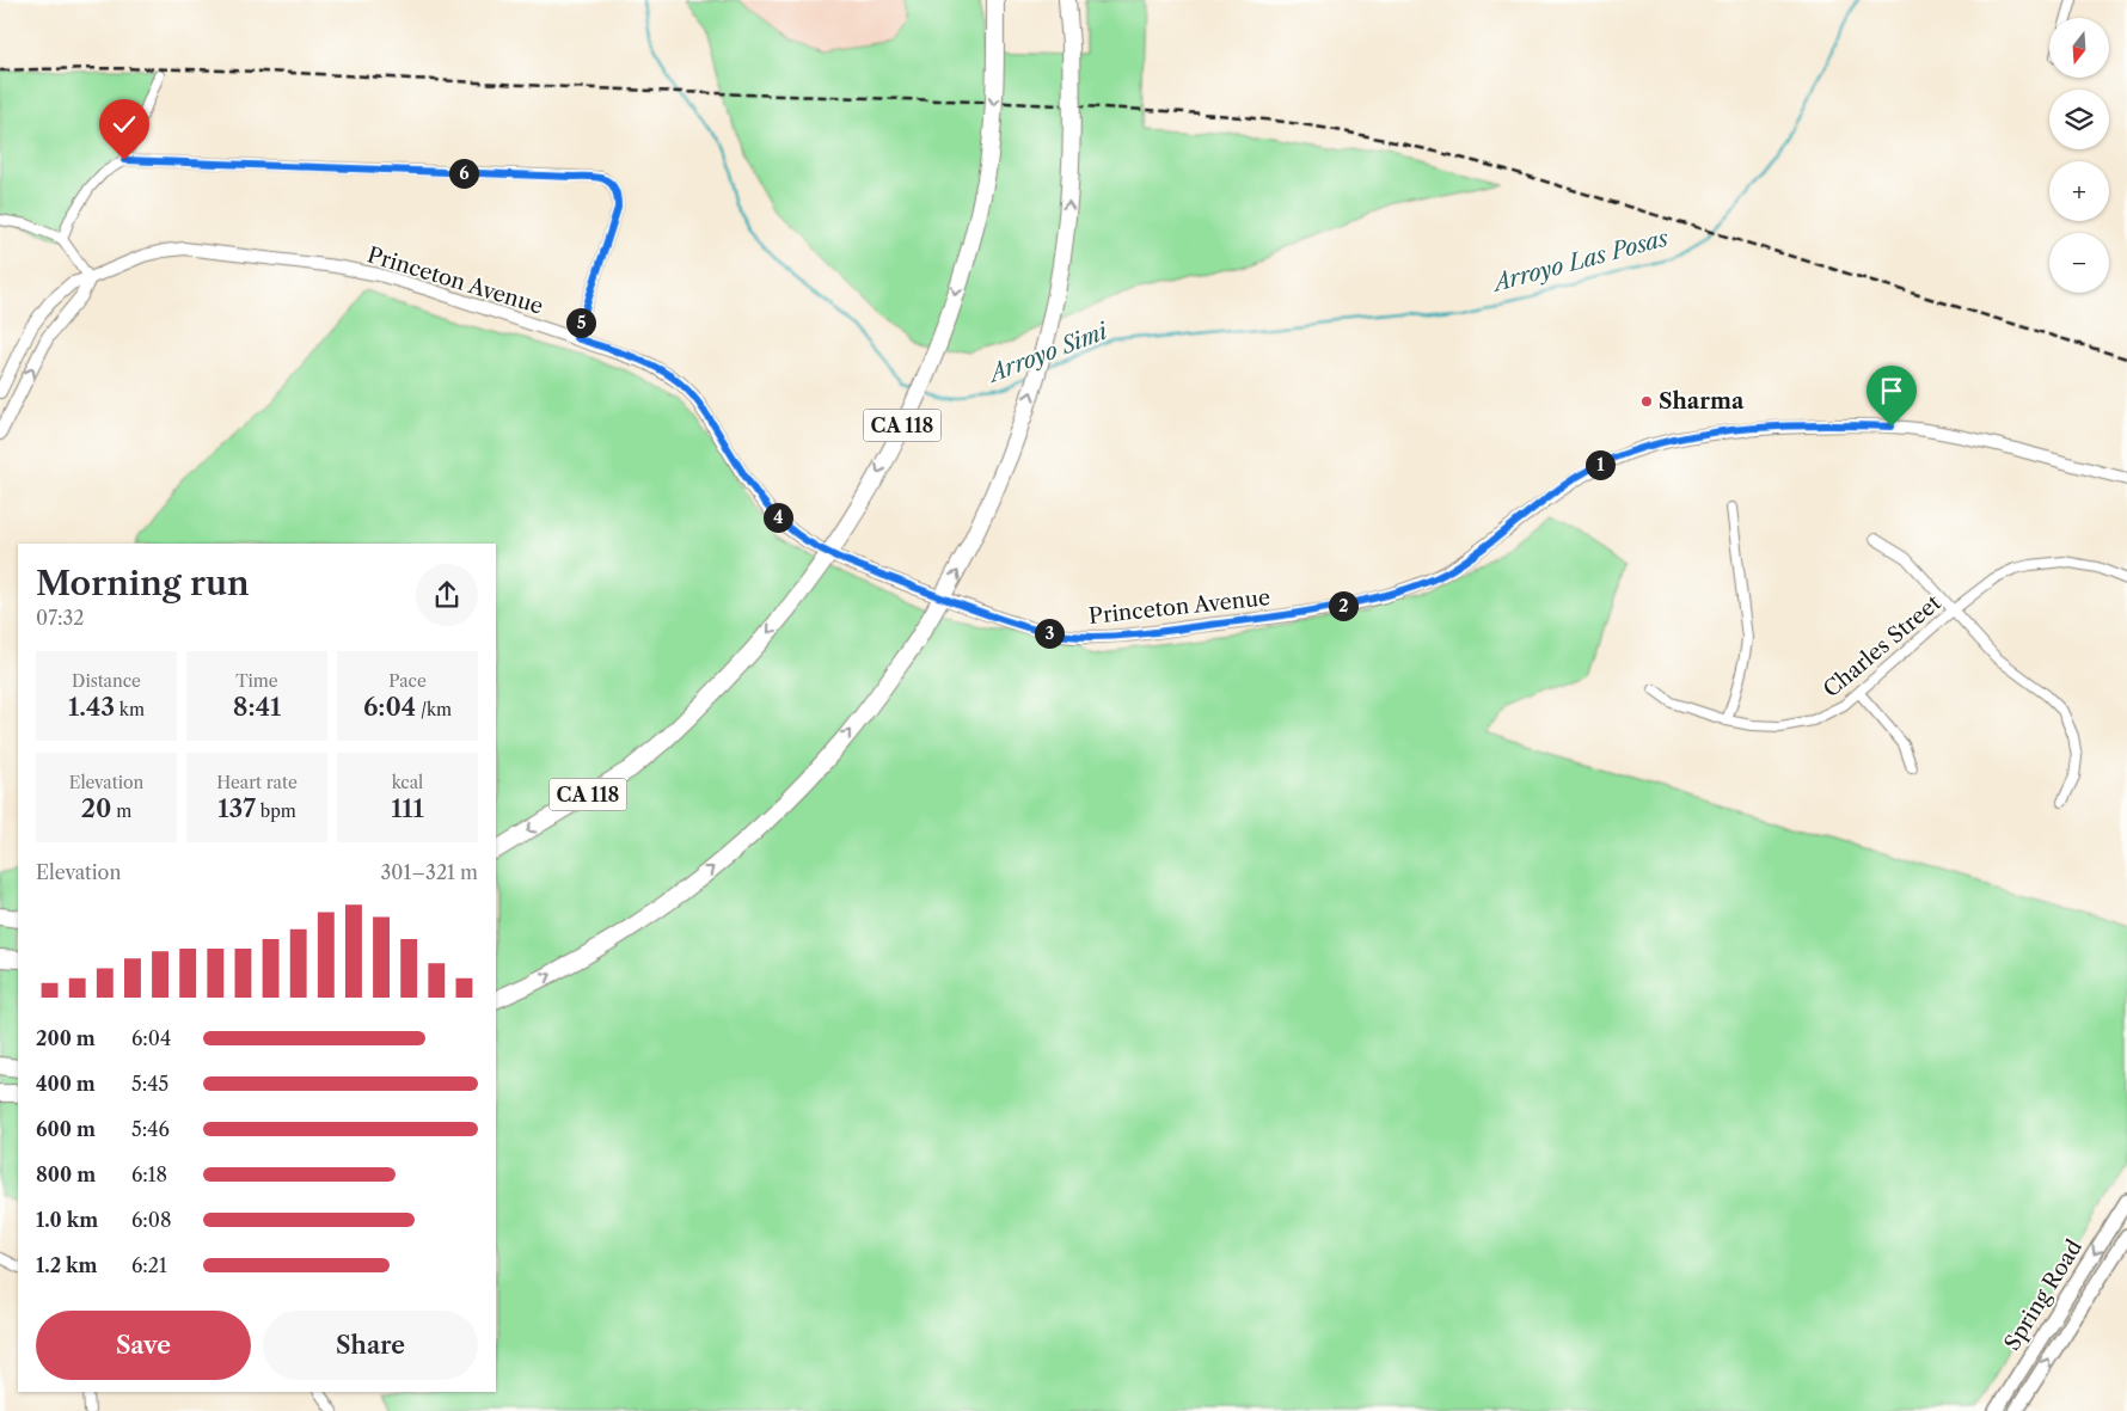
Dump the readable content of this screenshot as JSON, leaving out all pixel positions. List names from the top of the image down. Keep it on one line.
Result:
{"streets":{"highway":["CA 118"],"main road":["Spring Road"],"street":["Princeton Avenue","Charles Street"]},"water":["Arroyo Las Posas","Arroyo Simi"],"places":["Sharma"],"north":"bottom","page":{"map_buttons":["+","−"],"pins":["6","5","1","4","2","3"],"heading":["Morning run","07:32"],"stats":[["Distance","1.43 km"],["Time","8:41"],["Pace","6:04 /km"],["Elevation","20 m"],["Heart rate","137 bpm"],["kcal","111"]],"chart":["Elevation","301–321 m"],"list":[{"name":"200 m","note":"6:04"},{"name":"400 m","note":"5:45"},{"name":"600 m","note":"5:46"},{"name":"800 m","note":"6:18"},{"name":"1.0 km","note":"6:08"},{"name":"1.2 km","note":"6:21"}],"buttons":["Save","Share"]}}
